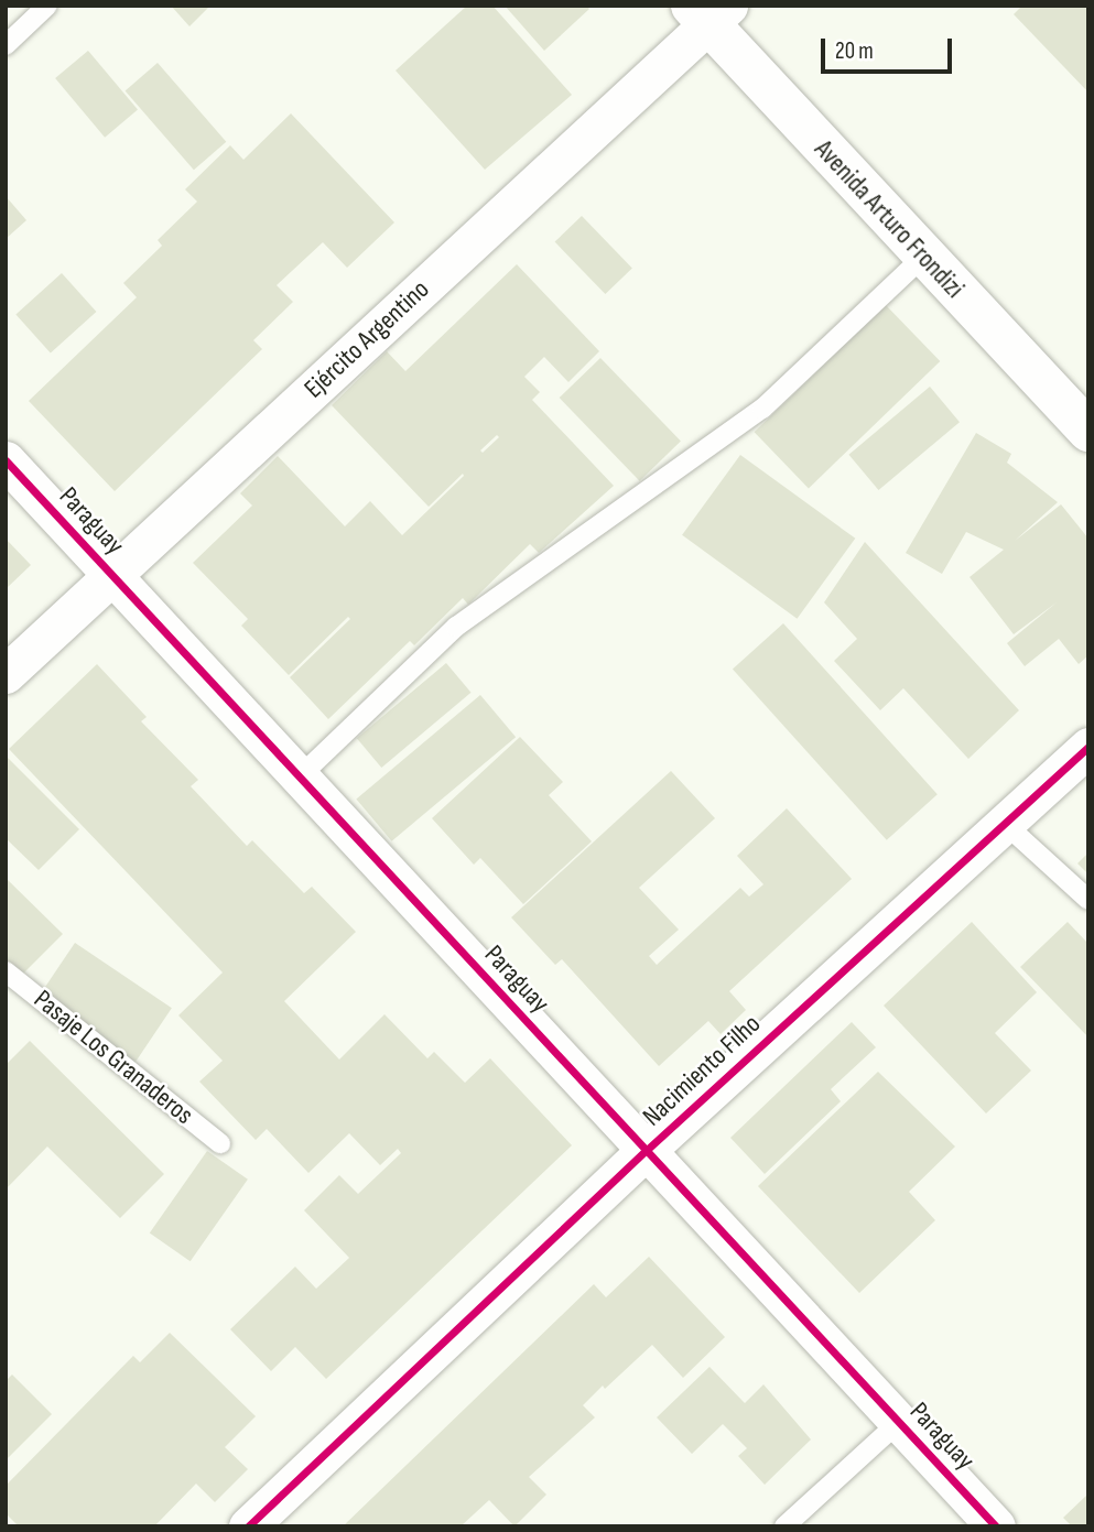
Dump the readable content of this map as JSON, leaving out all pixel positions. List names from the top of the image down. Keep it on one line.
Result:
{"streets":{"main road":["Avenida Arturo Frondizi"],"street":["Ejército Argentino","Paraguay","Nacimiento Filho"],"lane":["Pasaje Los Granaderos"]},"crossings":[["Avenida Arturo Frondizi","Ejército Argentino"],["Ejército Argentino","Paraguay"],["Paraguay","Nacimiento Filho"]],"scale_bar":"20 m"}
